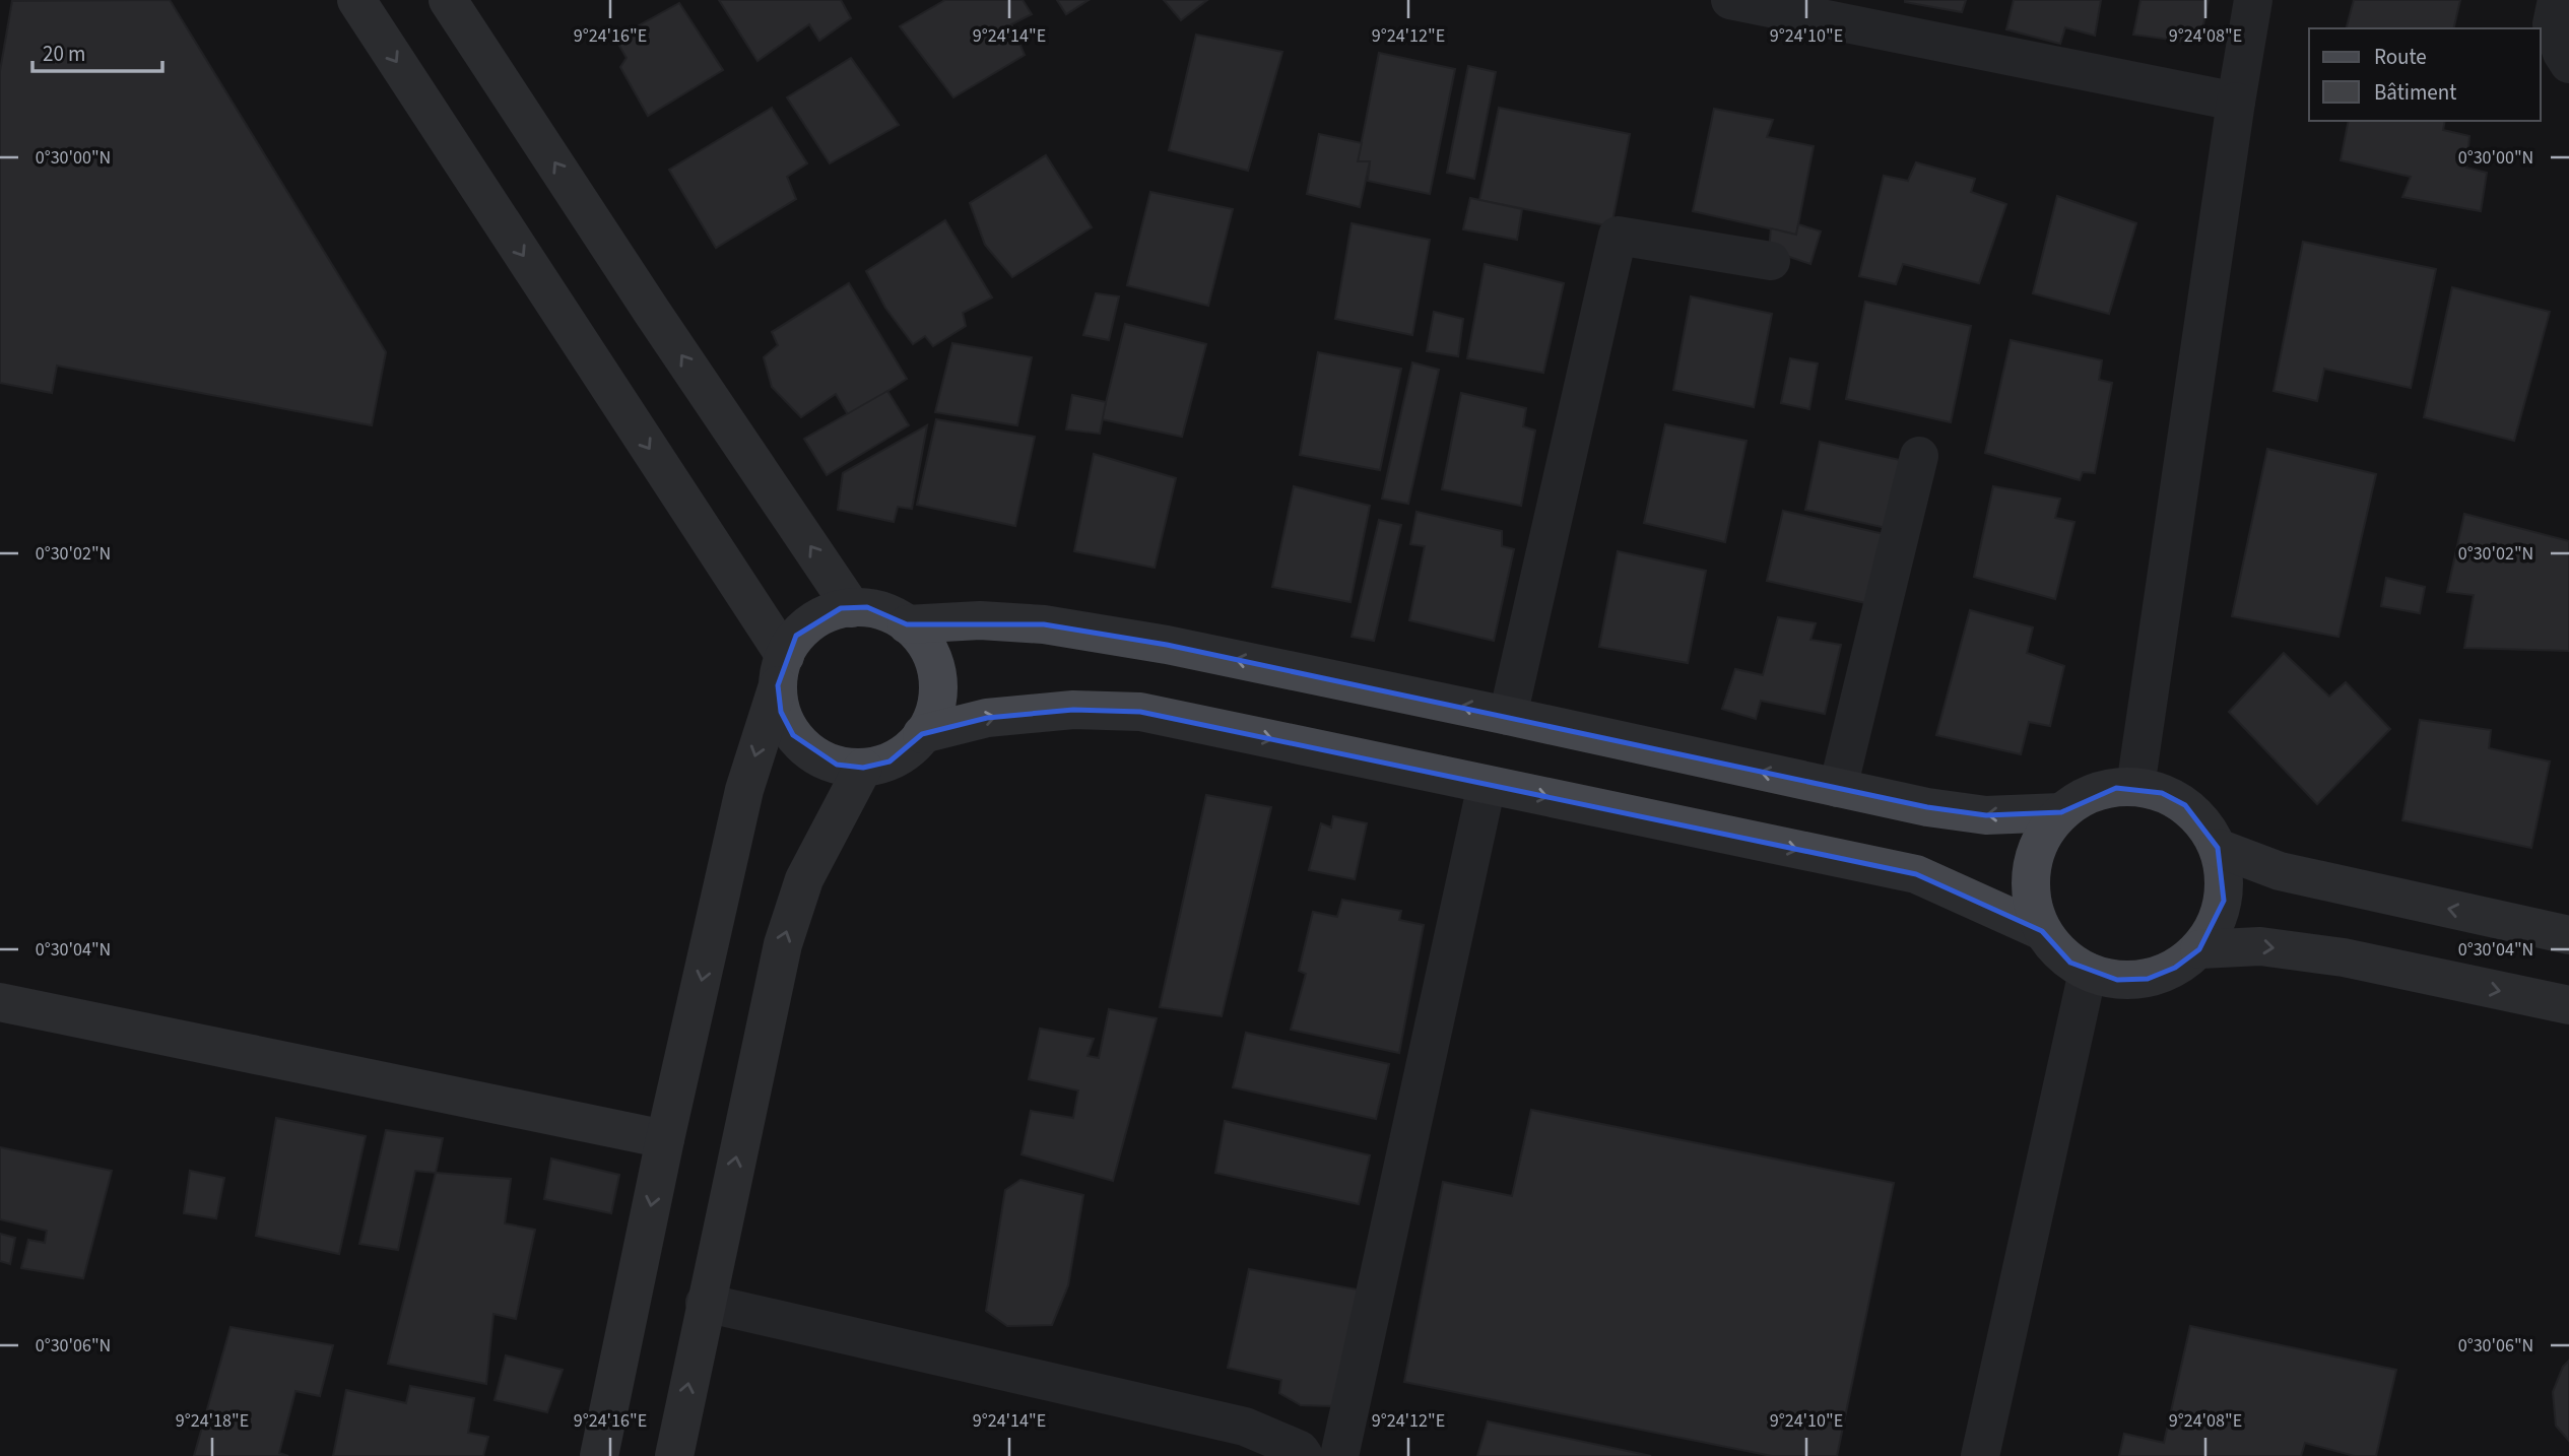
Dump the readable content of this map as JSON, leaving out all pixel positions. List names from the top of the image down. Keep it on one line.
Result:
{"legend":["Route","Bâtiment"],"scale_bar":"20 m","coordinates":["9°24'16\"E","9°24'14\"E","9°24'12\"E","9°24'10\"E","9°24'08\"E","0°30'00\"N","0°30'02\"N","0°30'04\"N","0°30'06\"N","9°24'18\"E"]}
